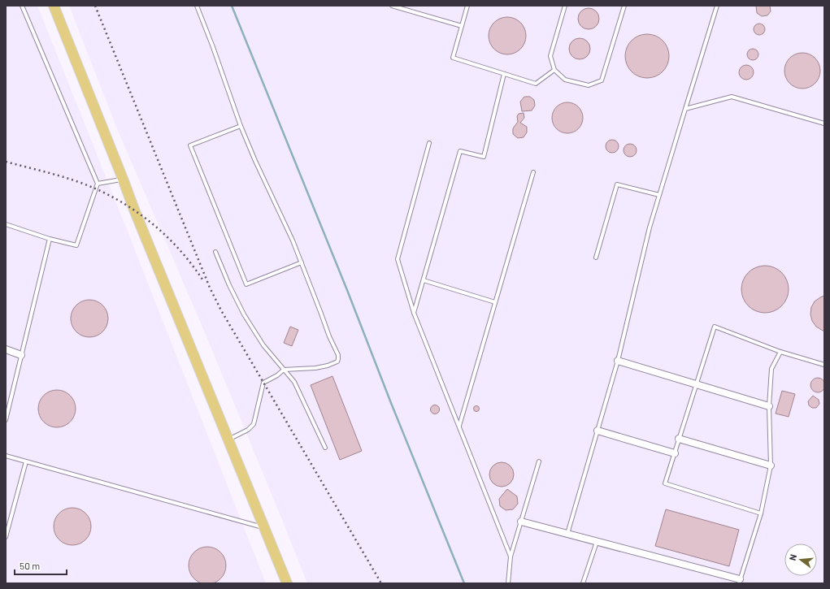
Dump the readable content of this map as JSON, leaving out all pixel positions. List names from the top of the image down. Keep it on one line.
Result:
{"scale_bar":"50 m","north":"left"}
